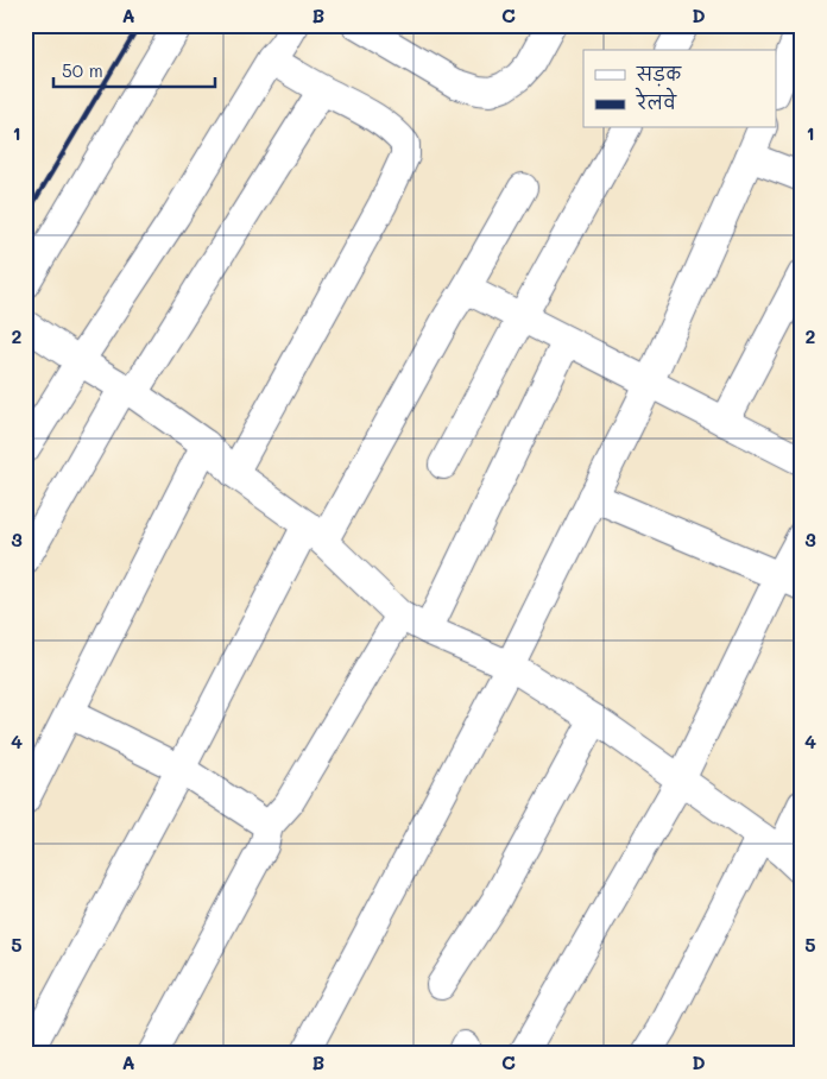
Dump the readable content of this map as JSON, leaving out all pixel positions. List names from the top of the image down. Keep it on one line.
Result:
{"legend":["सड़क","रेलवे"],"scale_bar":"50 m","grid":{"columns":["A","B","C","D"],"rows":["1","2","3","4","5"]}}
